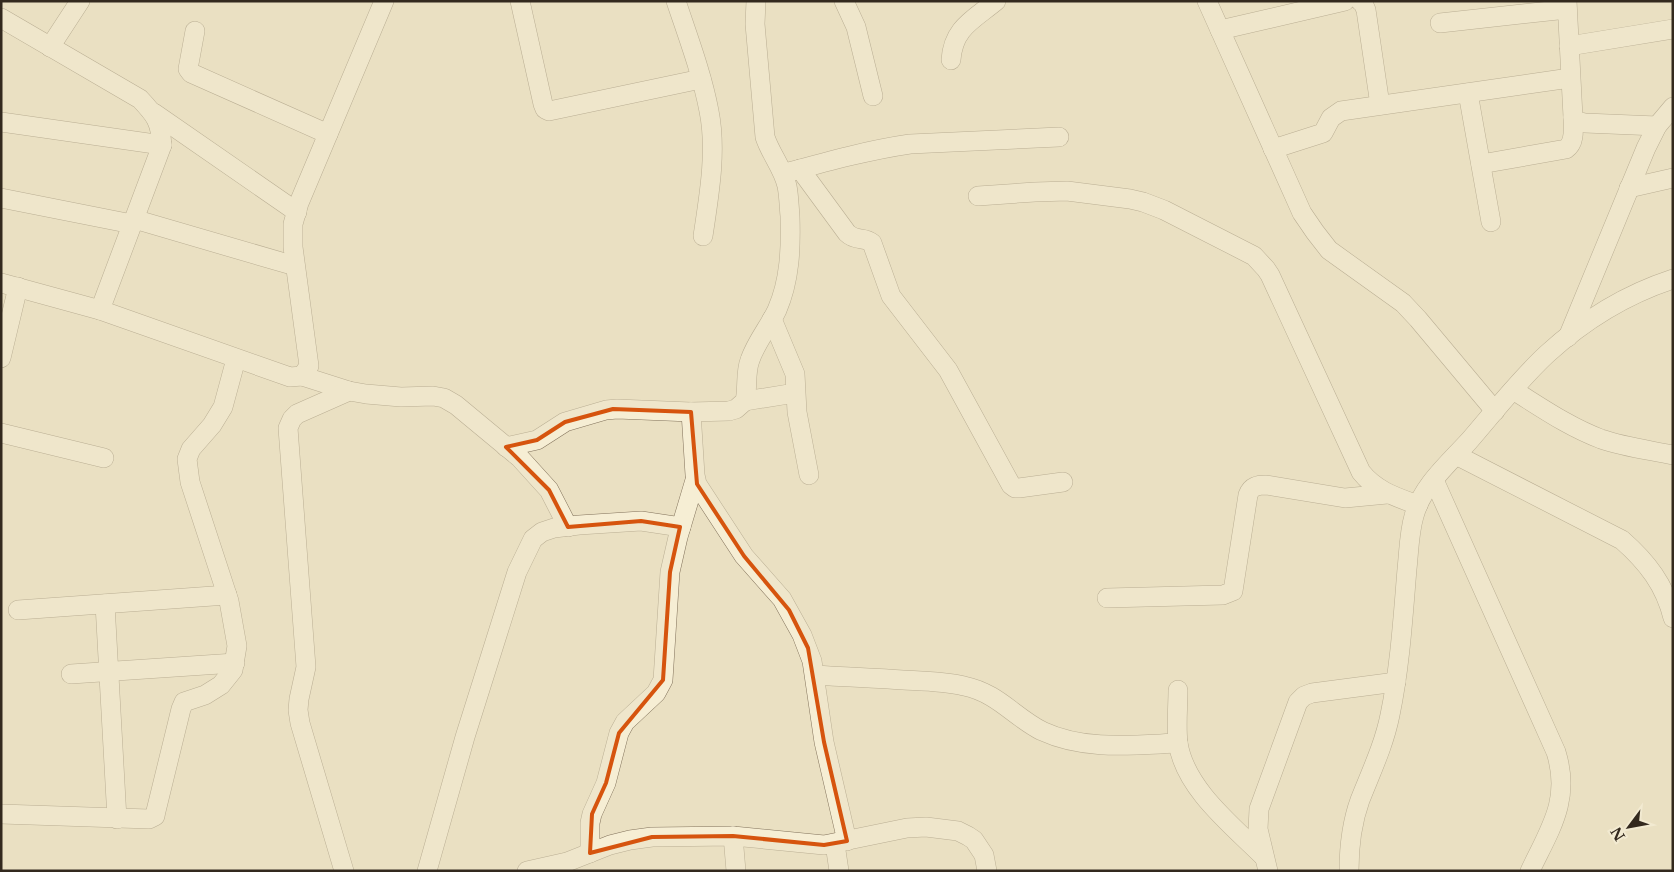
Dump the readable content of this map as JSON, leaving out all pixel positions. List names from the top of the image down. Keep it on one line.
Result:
{"north":"bottom left"}
